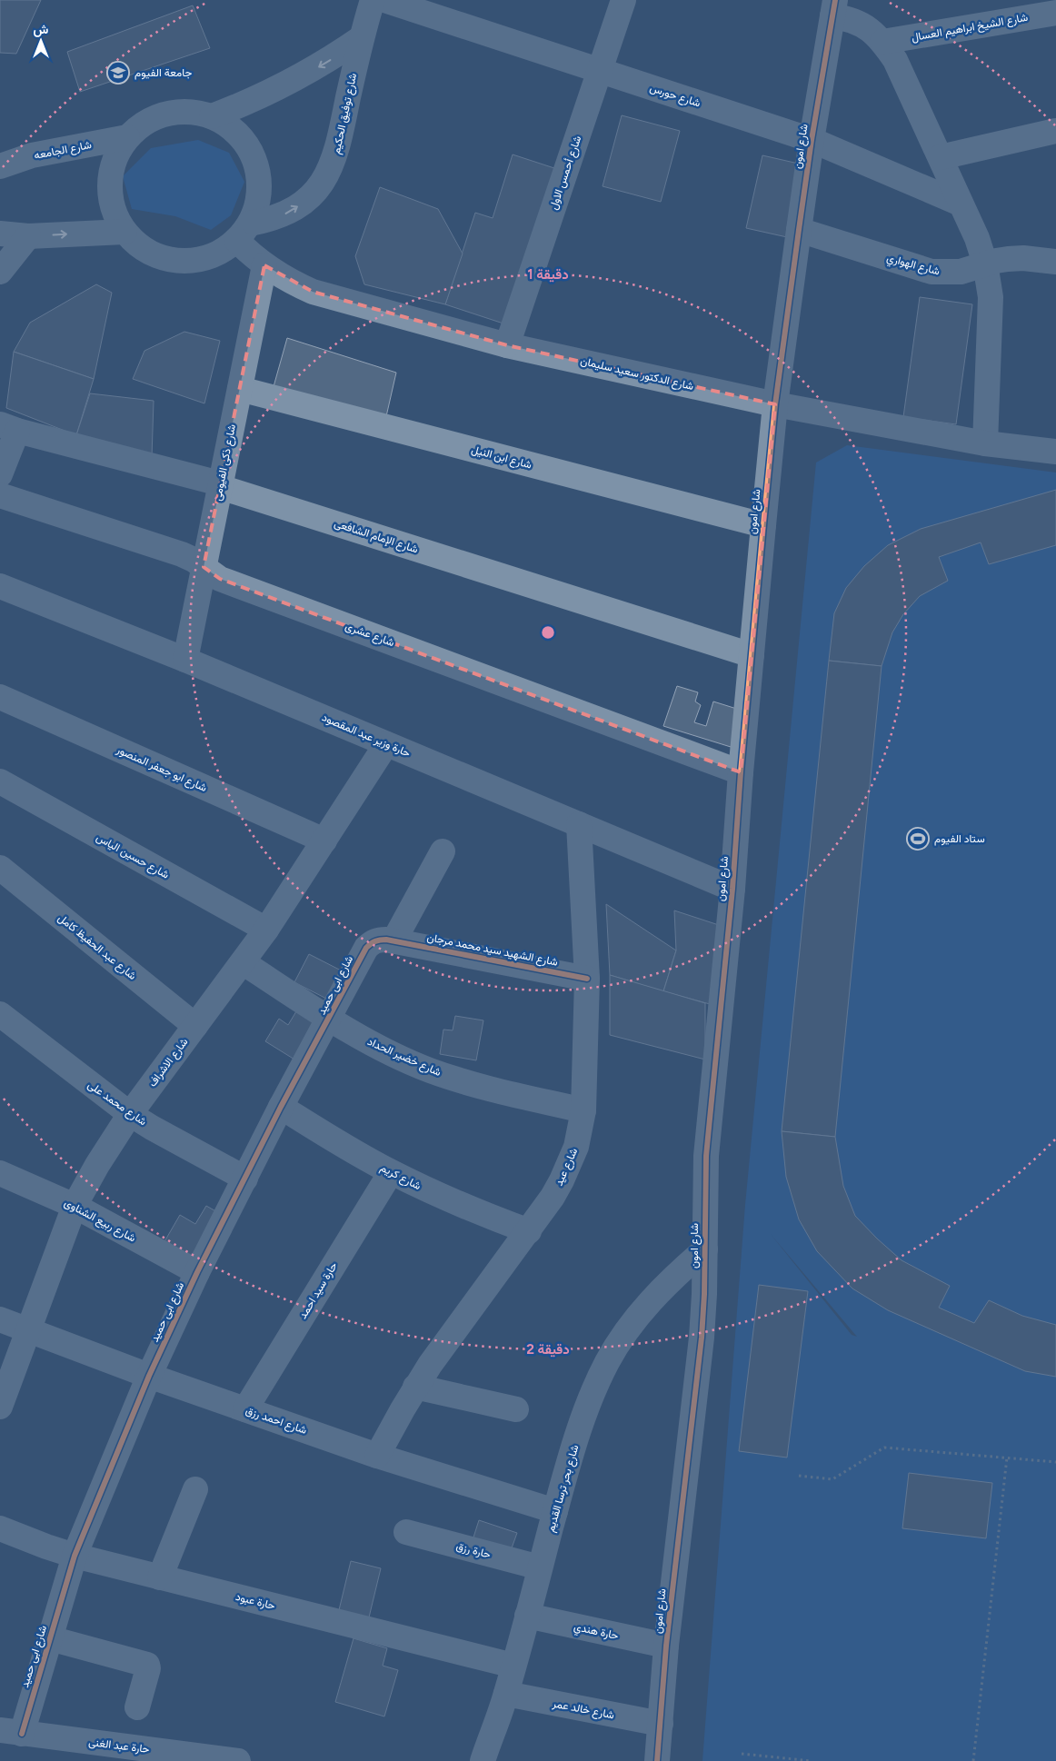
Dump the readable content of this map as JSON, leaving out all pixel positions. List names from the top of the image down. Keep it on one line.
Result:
{"streets":{"street":["شارع الشيخ ابراهيم العسال","شارع حورس","شارع توفيق الحكيم","شارع امون","شارع الجامعه","شارع أحمس الاول","شارع الهواري","شارع الدكتور سعيد سليمان","شارع ابن النيل","شارع ذكى الفيومى","شارع الإمام الشافعى","شارع عشرى","حارة وزير عبد المقصود","شارع ابو جعفر المنصور","شارع حسين الياس","شارع عبد الحفيظ كامل","شارع الشهيد سيد محمد مرجان","شارع ابى حميد","شارع خضير الحداد","شارع الاشراف","شارع محمد على","شارع عيد","شارع كريم","شارع ربيع الشناوى","حارة سيد احمد","شارع احمد رزق","شارع بحر ترسا القديم","حارة رزق","حارة عبود","حارة هندي","شارع خالد عمر","حارة عبد الغنى"]},"crossings":[["شارع حورس","شارع امون"],["شارع حورس","شارع أحمس الاول"],["شارع توفيق الحكيم","شارع الجامعه"],["شارع توفيق الحكيم","شارع الدكتور سعيد سليمان"],["شارع امون","شارع الهواري"],["شارع امون","شارع الدكتور سعيد سليمان"],["شارع امون","شارع ابن النيل"],["شارع امون","شارع الإمام الشافعى"],["شارع امون","شارع عشرى"],["شارع امون","حارة وزير عبد المقصود"],["شارع امون","شارع بحر ترسا القديم"],["شارع امون","حارة هندي"],["شارع امون","شارع خالد عمر"],["شارع الجامعه","شارع الدكتور سعيد سليمان"],["شارع أحمس الاول","شارع الدكتور سعيد سليمان"],["شارع الدكتور سعيد سليمان","شارع ذكى الفيومى"],["شارع ابن النيل","شارع ذكى الفيومى"],["شارع ذكى الفيومى","شارع الإمام الشافعى"],["شارع ذكى الفيومى","شارع عشرى"],["شارع ذكى الفيومى","حارة وزير عبد المقصود"],["حارة وزير عبد المقصود","شارع الاشراف"],["حارة وزير عبد المقصود","شارع عيد"],["شارع ابو جعفر المنصور","شارع الاشراف"],["شارع حسين الياس","شارع الاشراف"],["شارع عبد الحفيظ كامل","شارع الاشراف"],["شارع الشهيد سيد محمد مرجان","شارع ابى حميد"],["شارع الشهيد سيد محمد مرجان","شارع عيد"],["شارع ابى حميد","شارع خضير الحداد"],["شارع ابى حميد","شارع محمد على"],["شارع ابى حميد","شارع كريم"],["شارع ابى حميد","شارع ربيع الشناوى"],["شارع ابى حميد","شارع احمد رزق"],["شارع ابى حميد","حارة عبود"],["شارع ابى حميد","حارة عبد الغنى"],["شارع خضير الحداد","شارع الاشراف"],["شارع خضير الحداد","شارع عيد"],["شارع الاشراف","شارع محمد على"],["شارع الاشراف","شارع ربيع الشناوى"],["شارع الاشراف","شارع احمد رزق"],["شارع عيد","شارع كريم"],["شارع عيد","شارع احمد رزق"],["شارع كريم","حارة سيد احمد"],["حارة سيد احمد","شارع احمد رزق"],["شارع احمد رزق","شارع بحر ترسا القديم"],["شارع بحر ترسا القديم","حارة رزق"],["شارع بحر ترسا القديم","حارة عبود"],["شارع بحر ترسا القديم","حارة هندي"],["شارع بحر ترسا القديم","شارع خالد عمر"]],"one_way":["شارع توفيق الحكيم"],"places":{"school or university":["جامعة الفيوم"],"sports":["ستاد الفيوم"]},"north":"top","rings":["1 دقيقة","2 دقيقة"]}
